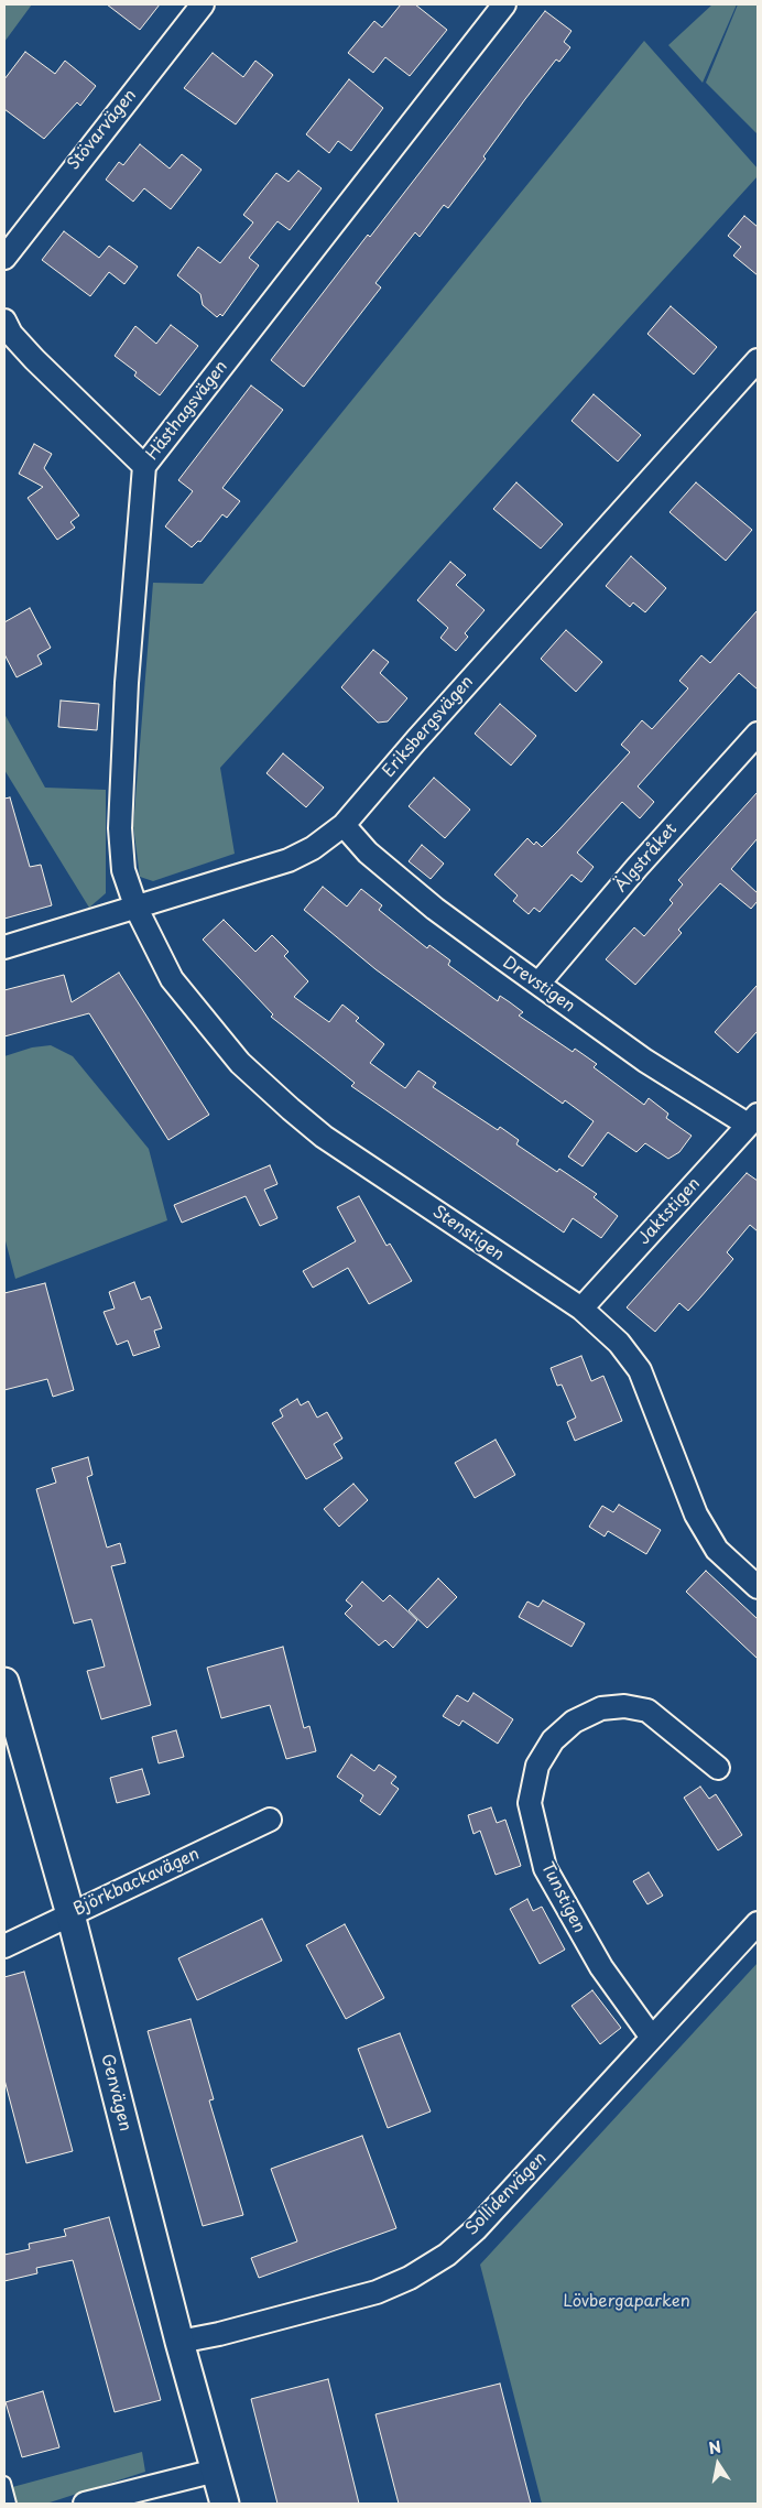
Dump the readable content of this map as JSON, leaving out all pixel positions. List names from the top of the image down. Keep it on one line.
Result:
{"streets":{"street":["Stövarvägen","Hästhagsvägen","Eriksbergsvägen","Älgstråket","Drevstigen","Jaktstigen","Stenstigen","Björkbackavägen","Tunstigen","Genvägen","Sollidenvägen"]},"crossings":[["Hästhagsvägen","Eriksbergsvägen"],["Hästhagsvägen","Stenstigen"],["Eriksbergsvägen","Drevstigen"],["Eriksbergsvägen","Stenstigen"],["Älgstråket","Drevstigen"],["Drevstigen","Jaktstigen"],["Jaktstigen","Stenstigen"],["Björkbackavägen","Genvägen"],["Tunstigen","Sollidenvägen"],["Genvägen","Sollidenvägen"]],"parks":["Lövbergaparken"],"north":"top"}
